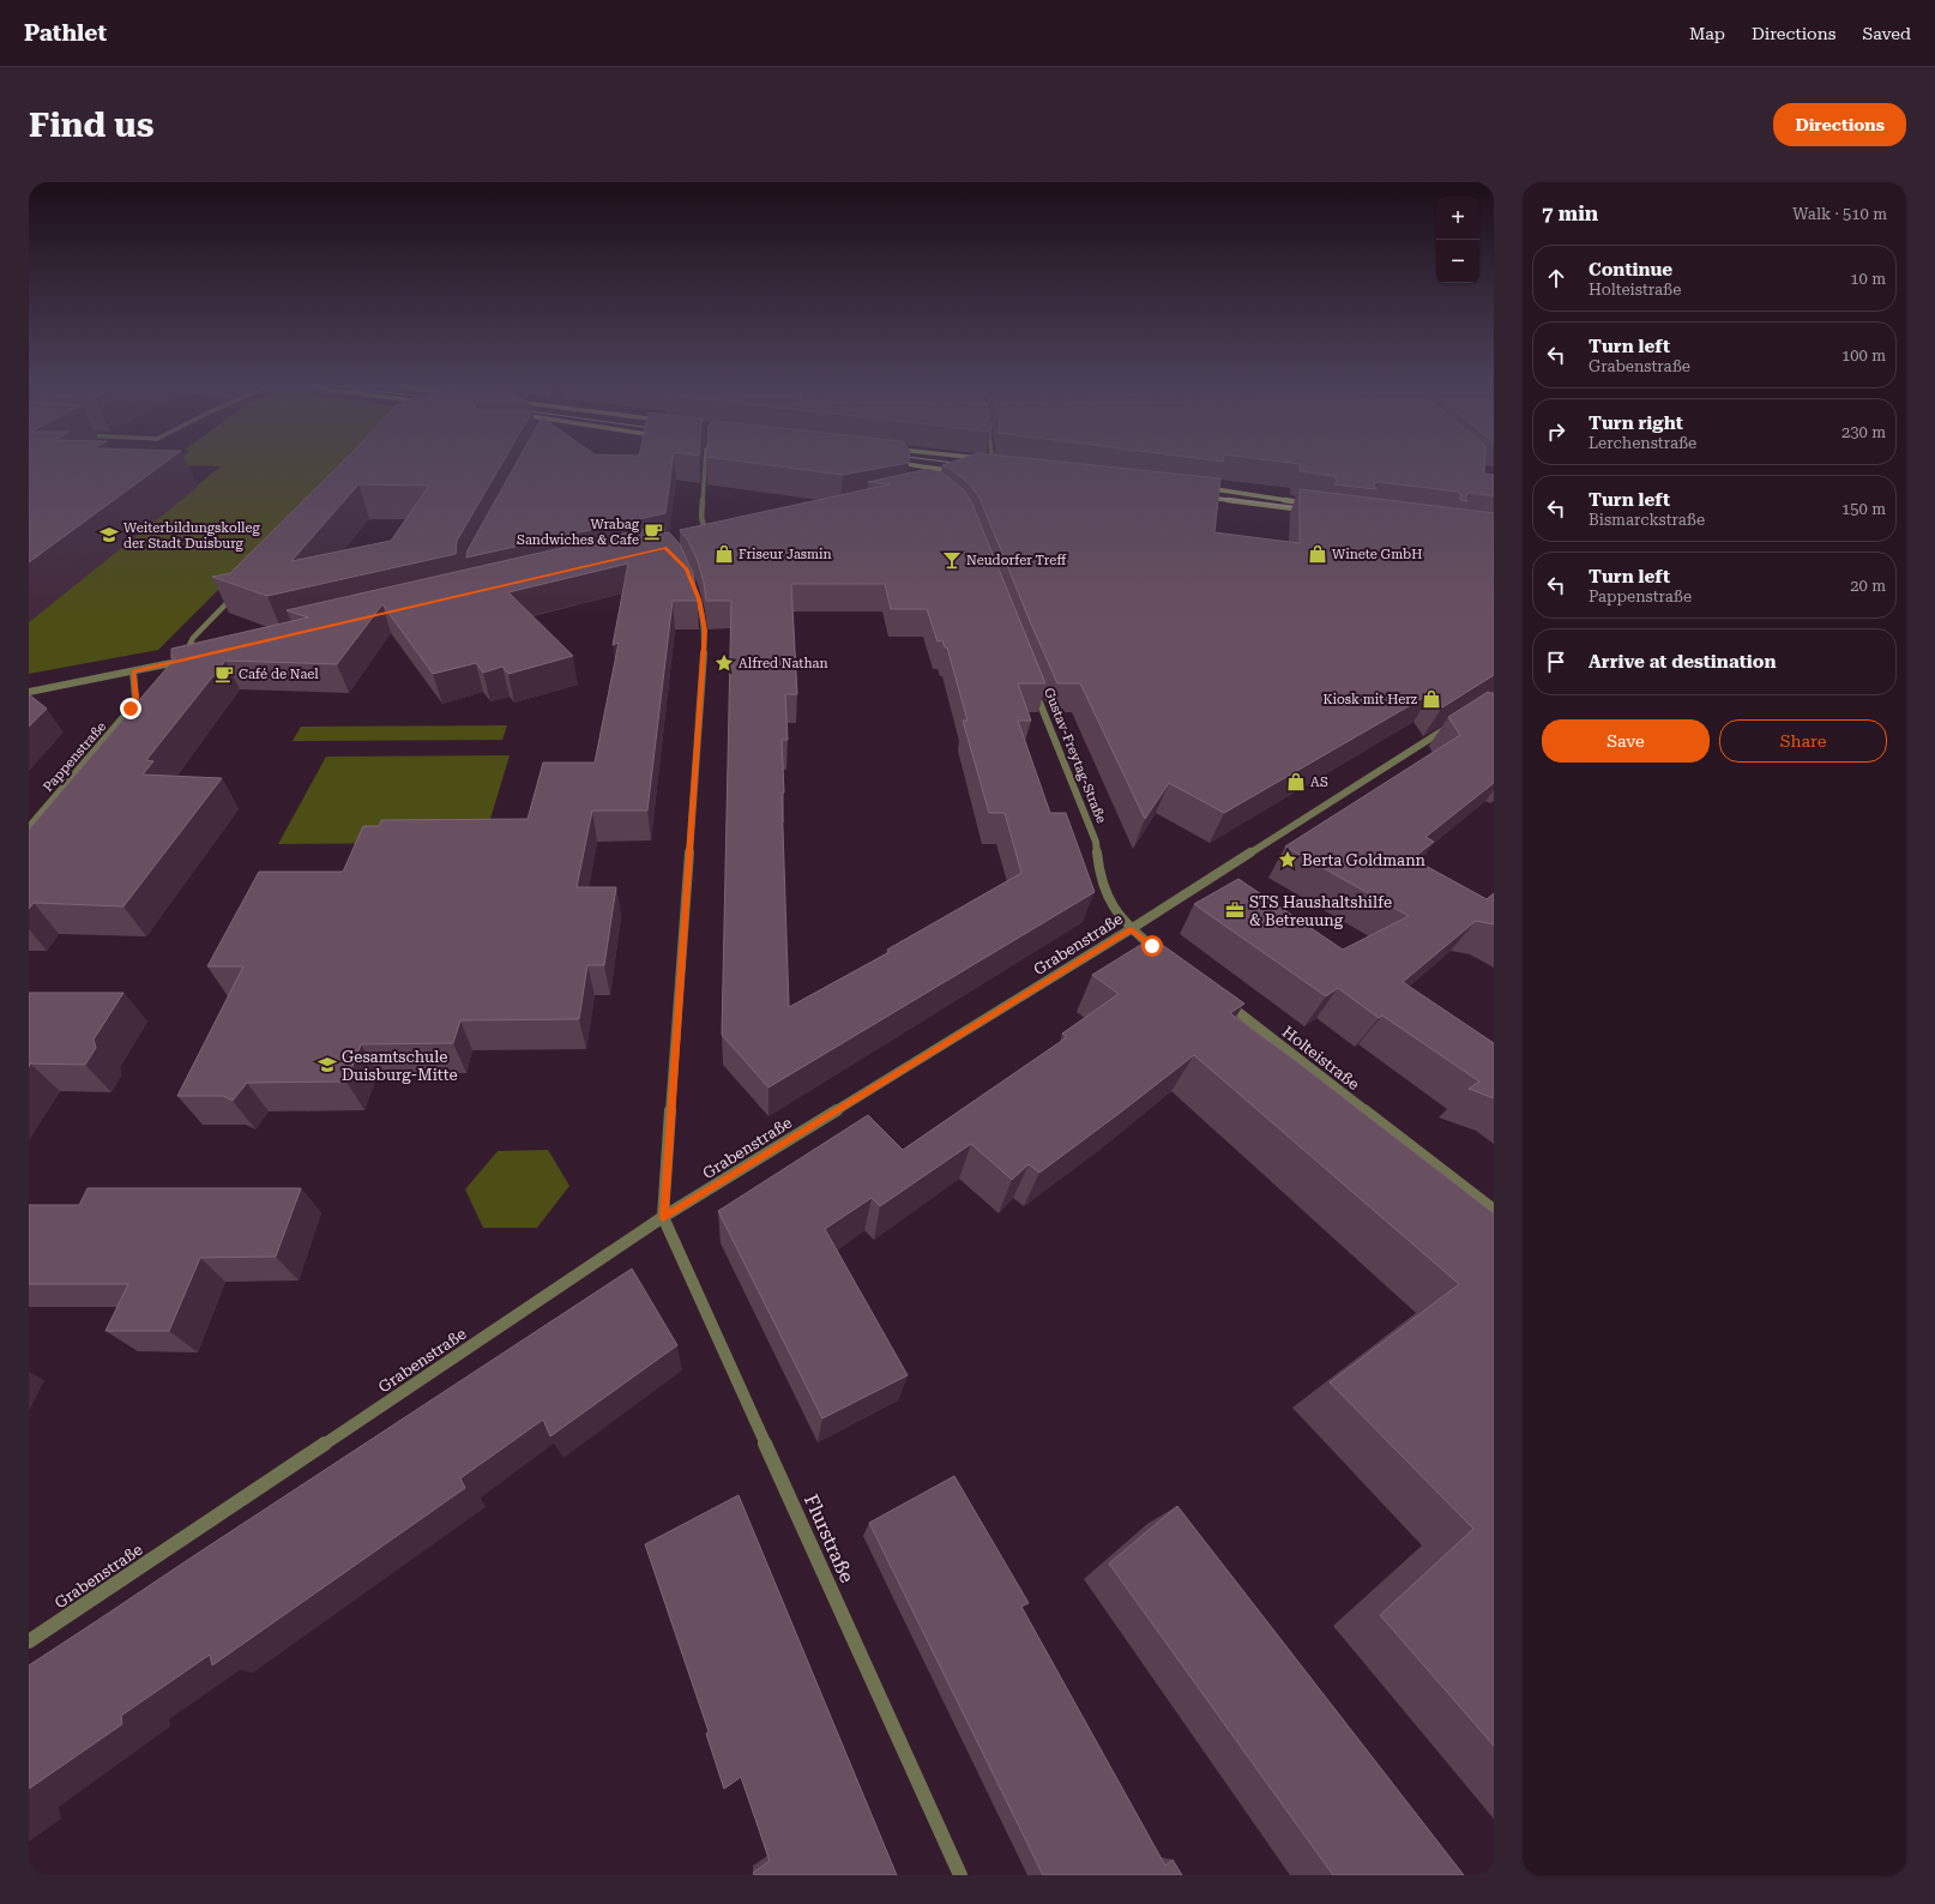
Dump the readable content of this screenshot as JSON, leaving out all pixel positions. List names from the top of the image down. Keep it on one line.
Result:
{"streets":{"street":["Gustav-Freytag-Straße","Pappenstraße","Grabenstraße","Holteistraße","Flurstraße"]},"crossings":[["Gustav-Freytag-Straße","Grabenstraße"],["Grabenstraße","Flurstraße"]],"places":{"cafe":["Wrabag Sandwiches & Cafe","Café de Nael"],"school or university":["Weiterbildungskolleg der Stadt Duisburg","Gesamtschule Duisburg-Mitte"],"shop":["Friseur Jasmin","Winete GmbH","Kiosk mit Herz","AS"],"bar":["Neudorfer Treff"],"place":["Alfred Nathan","Berta Goldmann"],"office":["STS Haushaltshilfe & Betreuung"]},"page":{"header":"Pathlet","nav":["Map","Directions","Saved"],"buttons":["Directions",["Save","Share"]],"title":"Find us","heading":["7 min","Walk · 510 m"],"map_buttons":["+","−"],"list":[["Continue","Holteistraße","10 m"],["Turn left","Grabenstraße","100 m"],["Turn right","Lerchenstraße","230 m"],["Turn left","Bismarckstraße","150 m"],["Turn left","Pappenstraße","20 m"],"Arrive at destination"]}}
